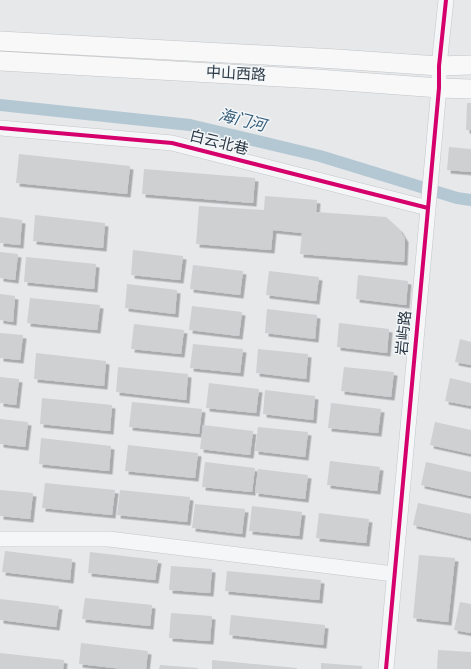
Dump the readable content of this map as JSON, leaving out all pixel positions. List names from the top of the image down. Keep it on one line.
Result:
{"streets":{"main road":["中山西路"],"street":["白云北巷","岩屿路"]},"crossings":[["中山西路","岩屿路"],["白云北巷","岩屿路"]],"water":["海门河"]}
